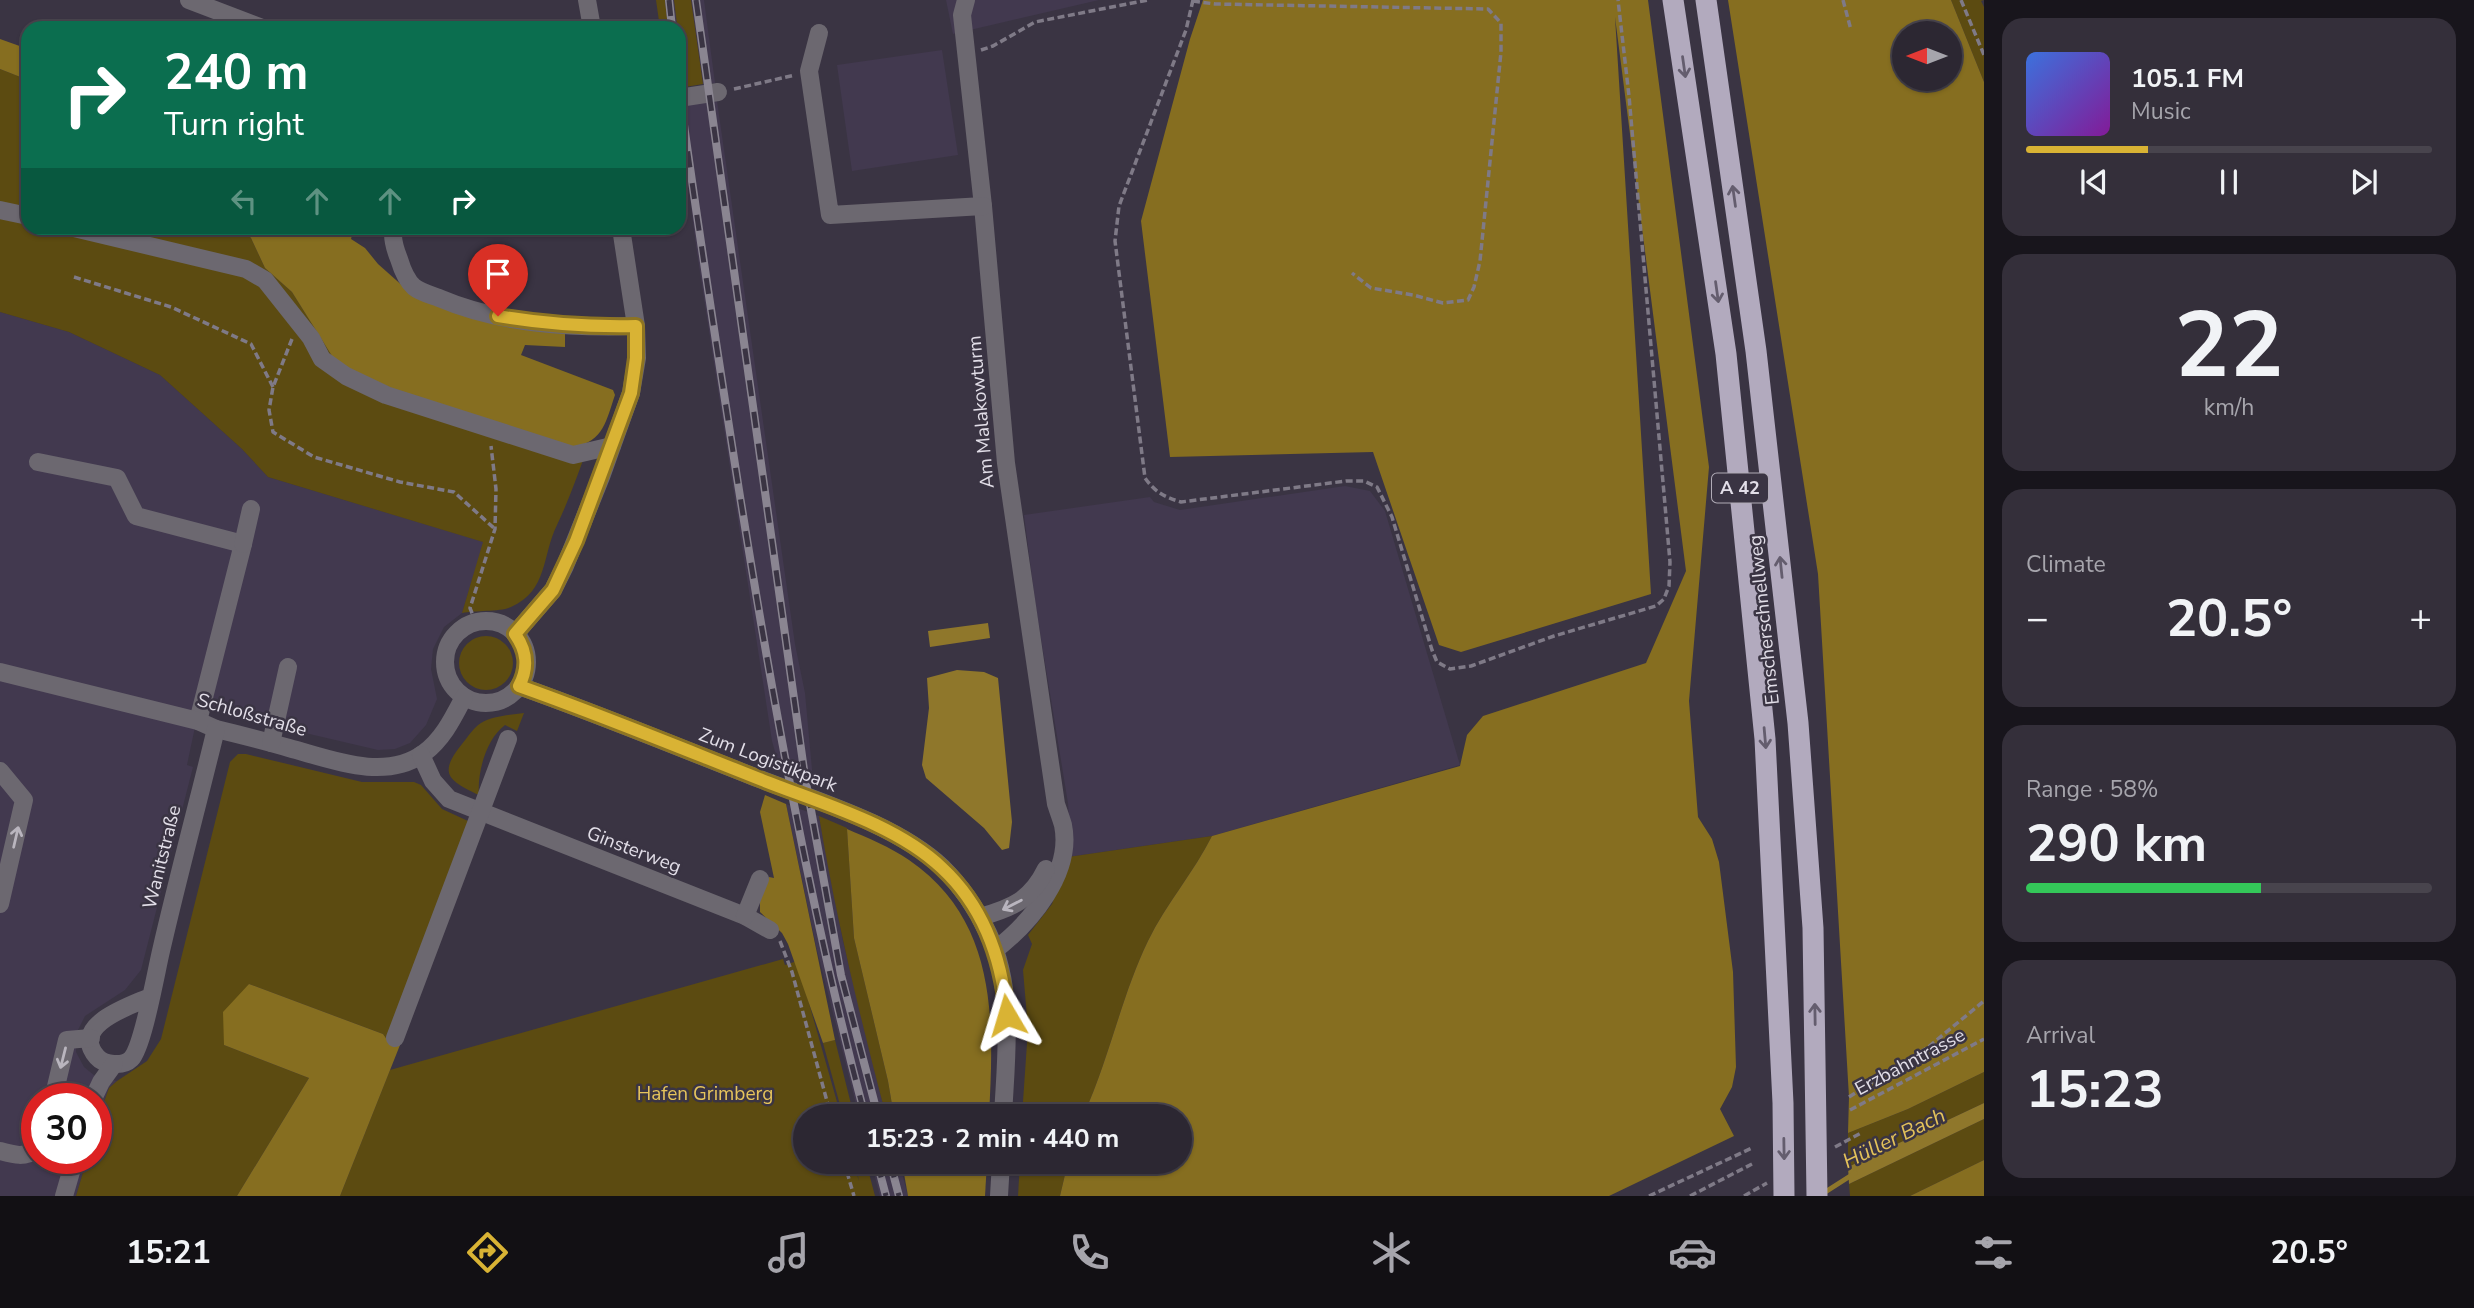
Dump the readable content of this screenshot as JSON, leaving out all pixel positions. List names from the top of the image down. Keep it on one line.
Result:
{"streets":{"highway":["A 42","Emscherschnellweg"],"street":["Am Malakowturm","Schloßstraße","Zum Logistikpark","Ginsterweg","Wanitstraße"],"path":["Erzbahntrasse"]},"crossings":[["Am Malakowturm","Zum Logistikpark"],["Schloßstraße","Zum Logistikpark"],["Schloßstraße","Ginsterweg"],["Schloßstraße","Wanitstraße"]],"water":["Hüller Bach"],"parks":["Hafen Grimberg"],"north":"left","page":{"turn":["240 m","Turn right"],"song":["105.1 FM","Music"],"tile":[["22","km/h"],"Climate",["Range · 58%","290 km"],["Arrival","15:23"]],"heat":["−","20.5°","+"],"limit":"30","trip":"15:23 · 2 min · 440 m","tabs":["15:21","20.5°"]}}
